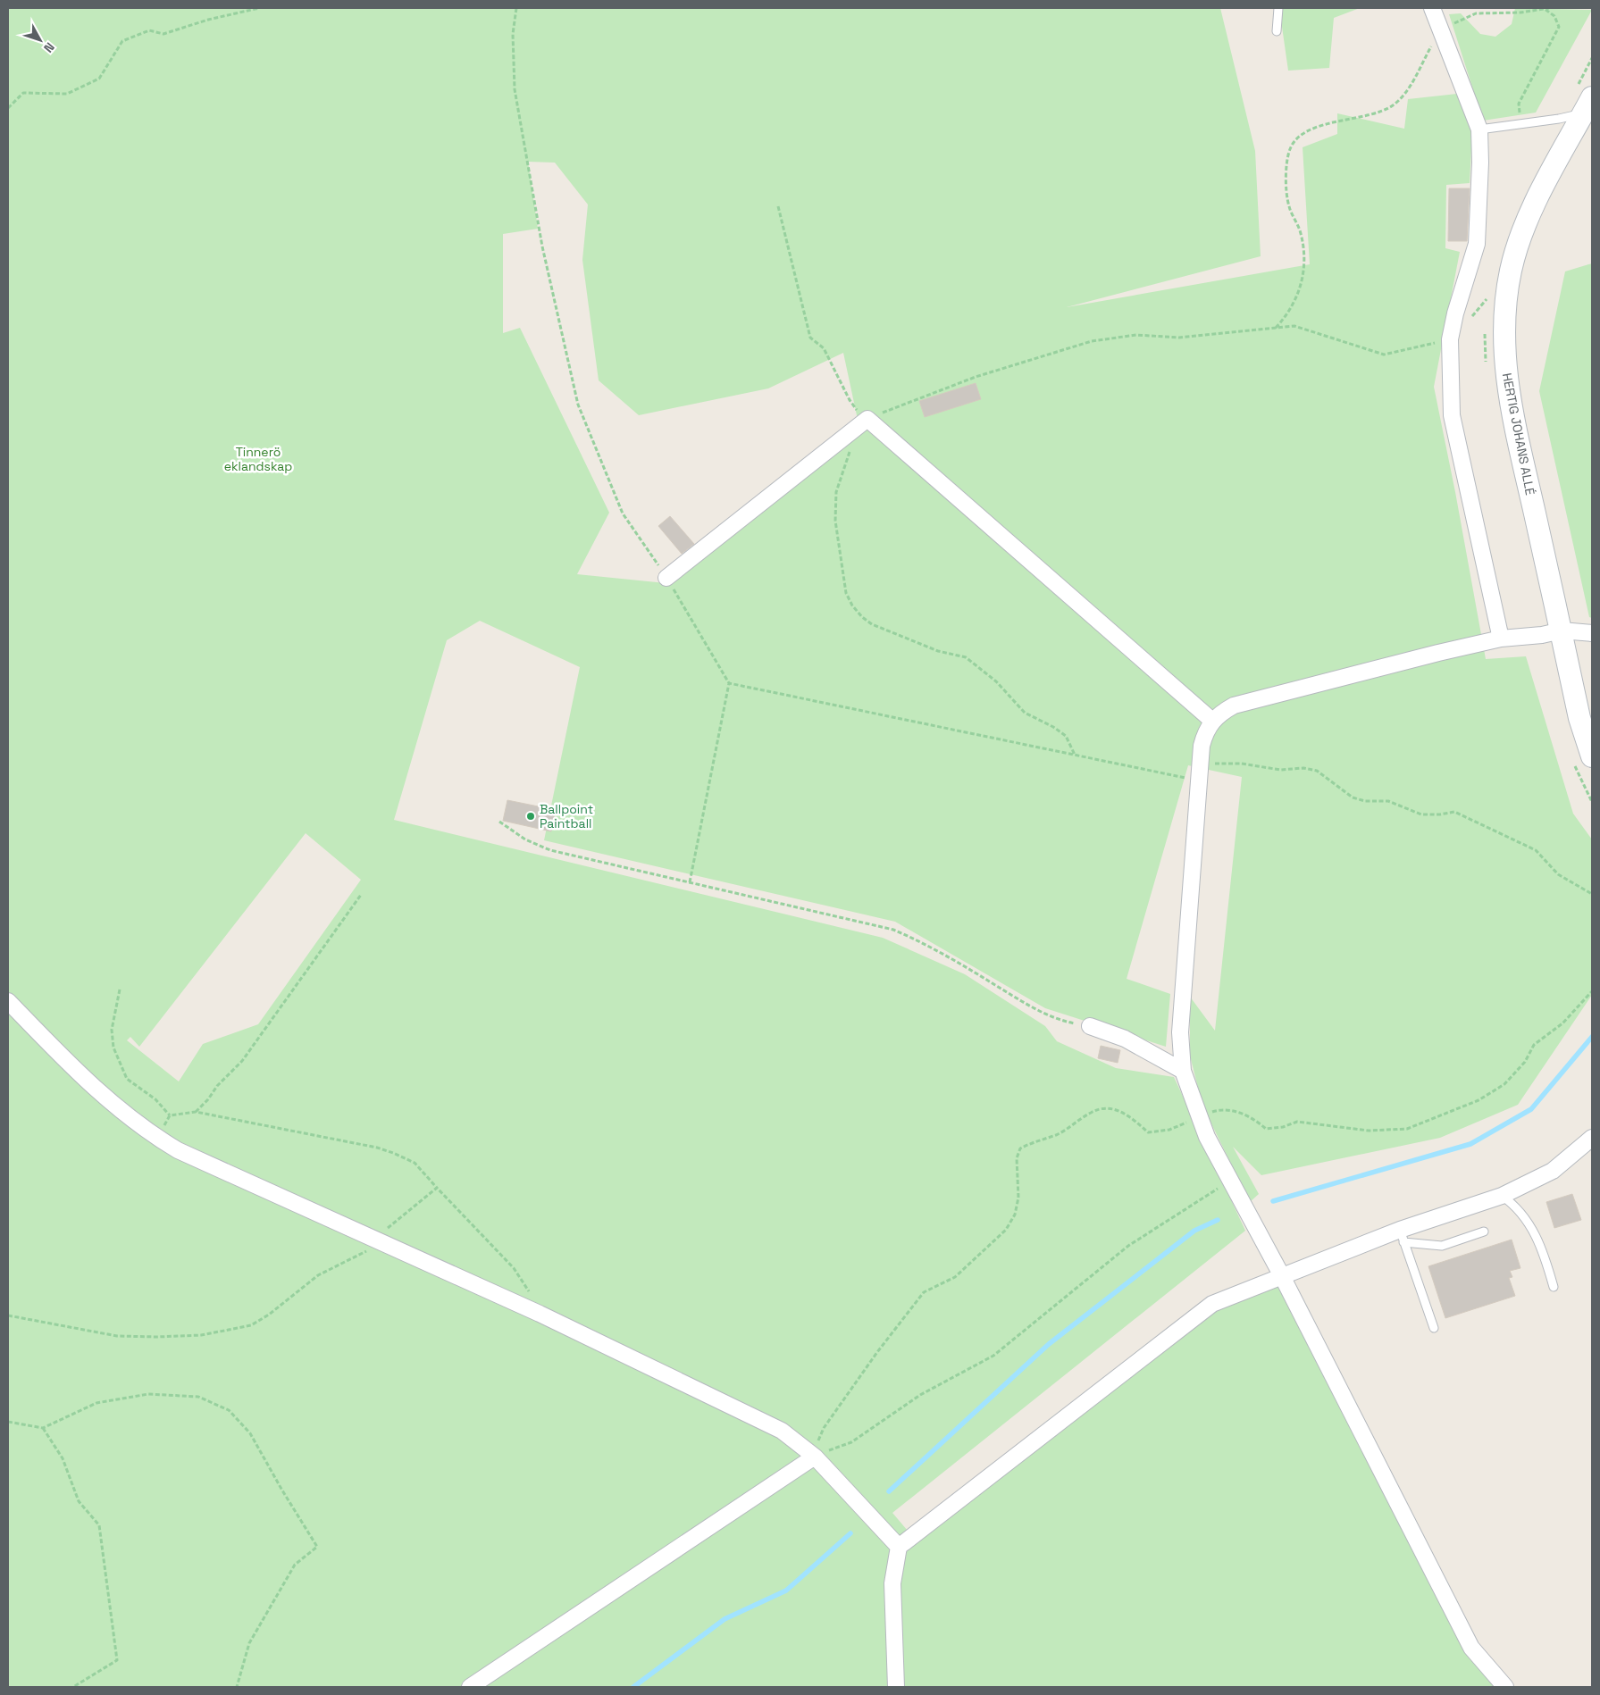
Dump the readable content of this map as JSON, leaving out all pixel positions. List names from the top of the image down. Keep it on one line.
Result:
{"streets":{"street":["HERTIG JOHANS ALLÉ"]},"parks":["Tinnerö eklandskap"],"places":["Ballpoint Paintball"],"north":"bottom right"}
